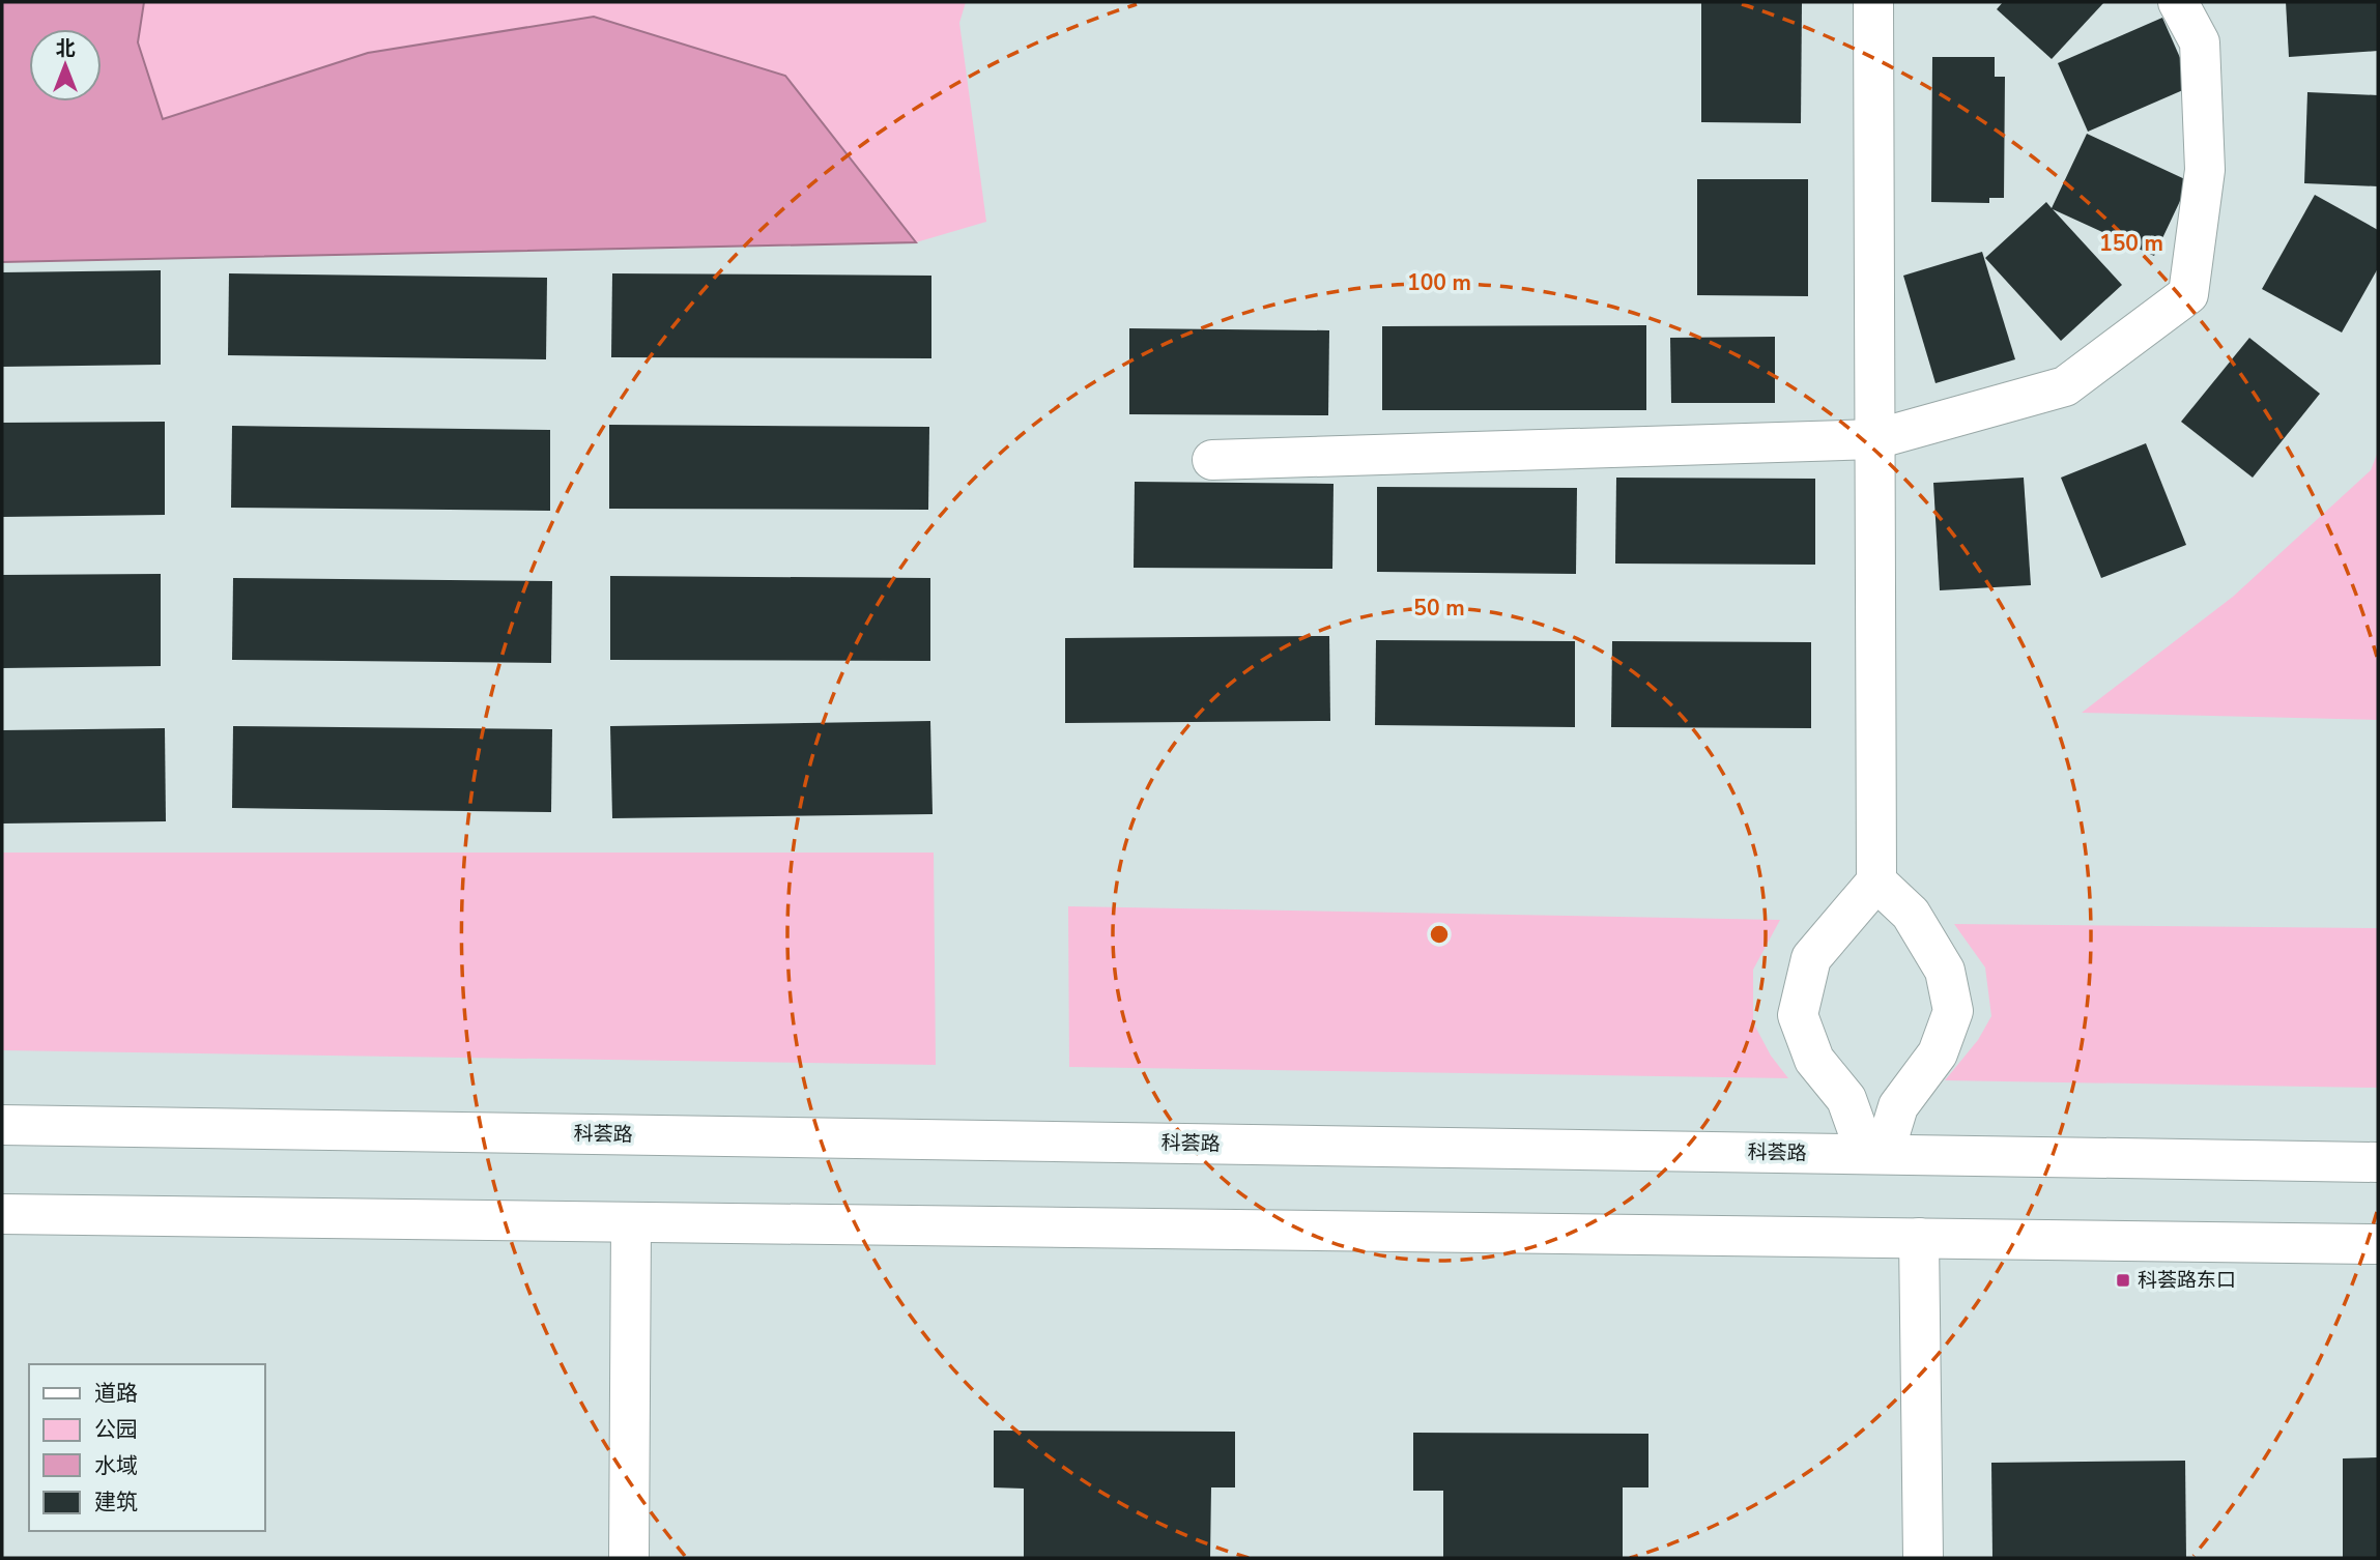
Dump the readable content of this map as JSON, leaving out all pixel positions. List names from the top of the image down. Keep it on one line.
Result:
{"streets":{"main road":["科荟路"]},"places":{"transit":["科荟路东口"]},"legend":["道路","公园","水域","建筑"],"north":"top","rings":["150 m","100 m","50 m"]}
